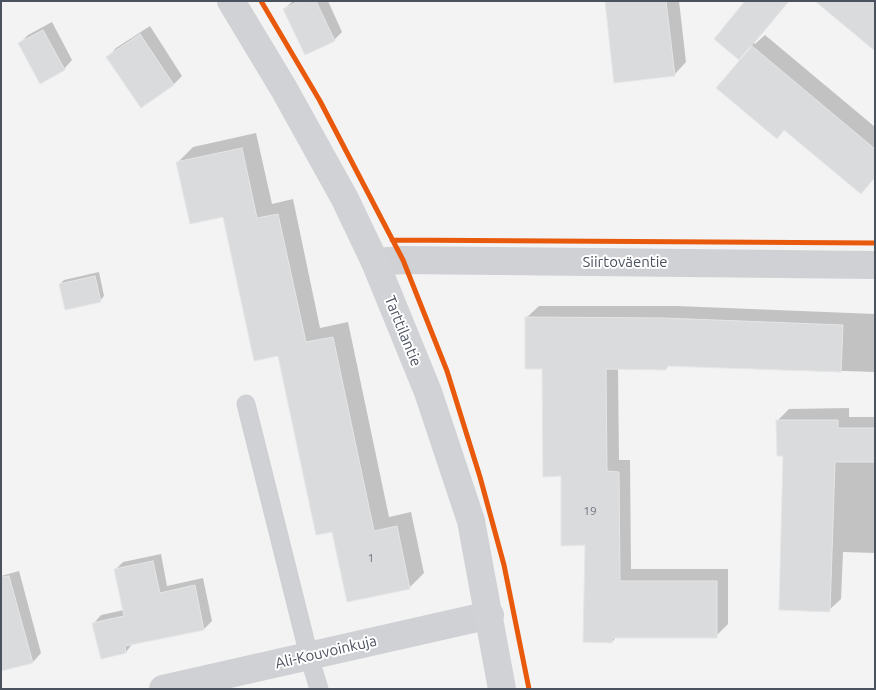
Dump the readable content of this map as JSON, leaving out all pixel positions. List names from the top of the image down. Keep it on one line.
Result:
{"streets":{"street":["Siirtoväentie","Tarttilantie","Ali-Kouvoinkuja"]},"crossings":[["Siirtoväentie","Tarttilantie"],["Tarttilantie","Ali-Kouvoinkuja"]],"house_numbers":["19","1"]}
